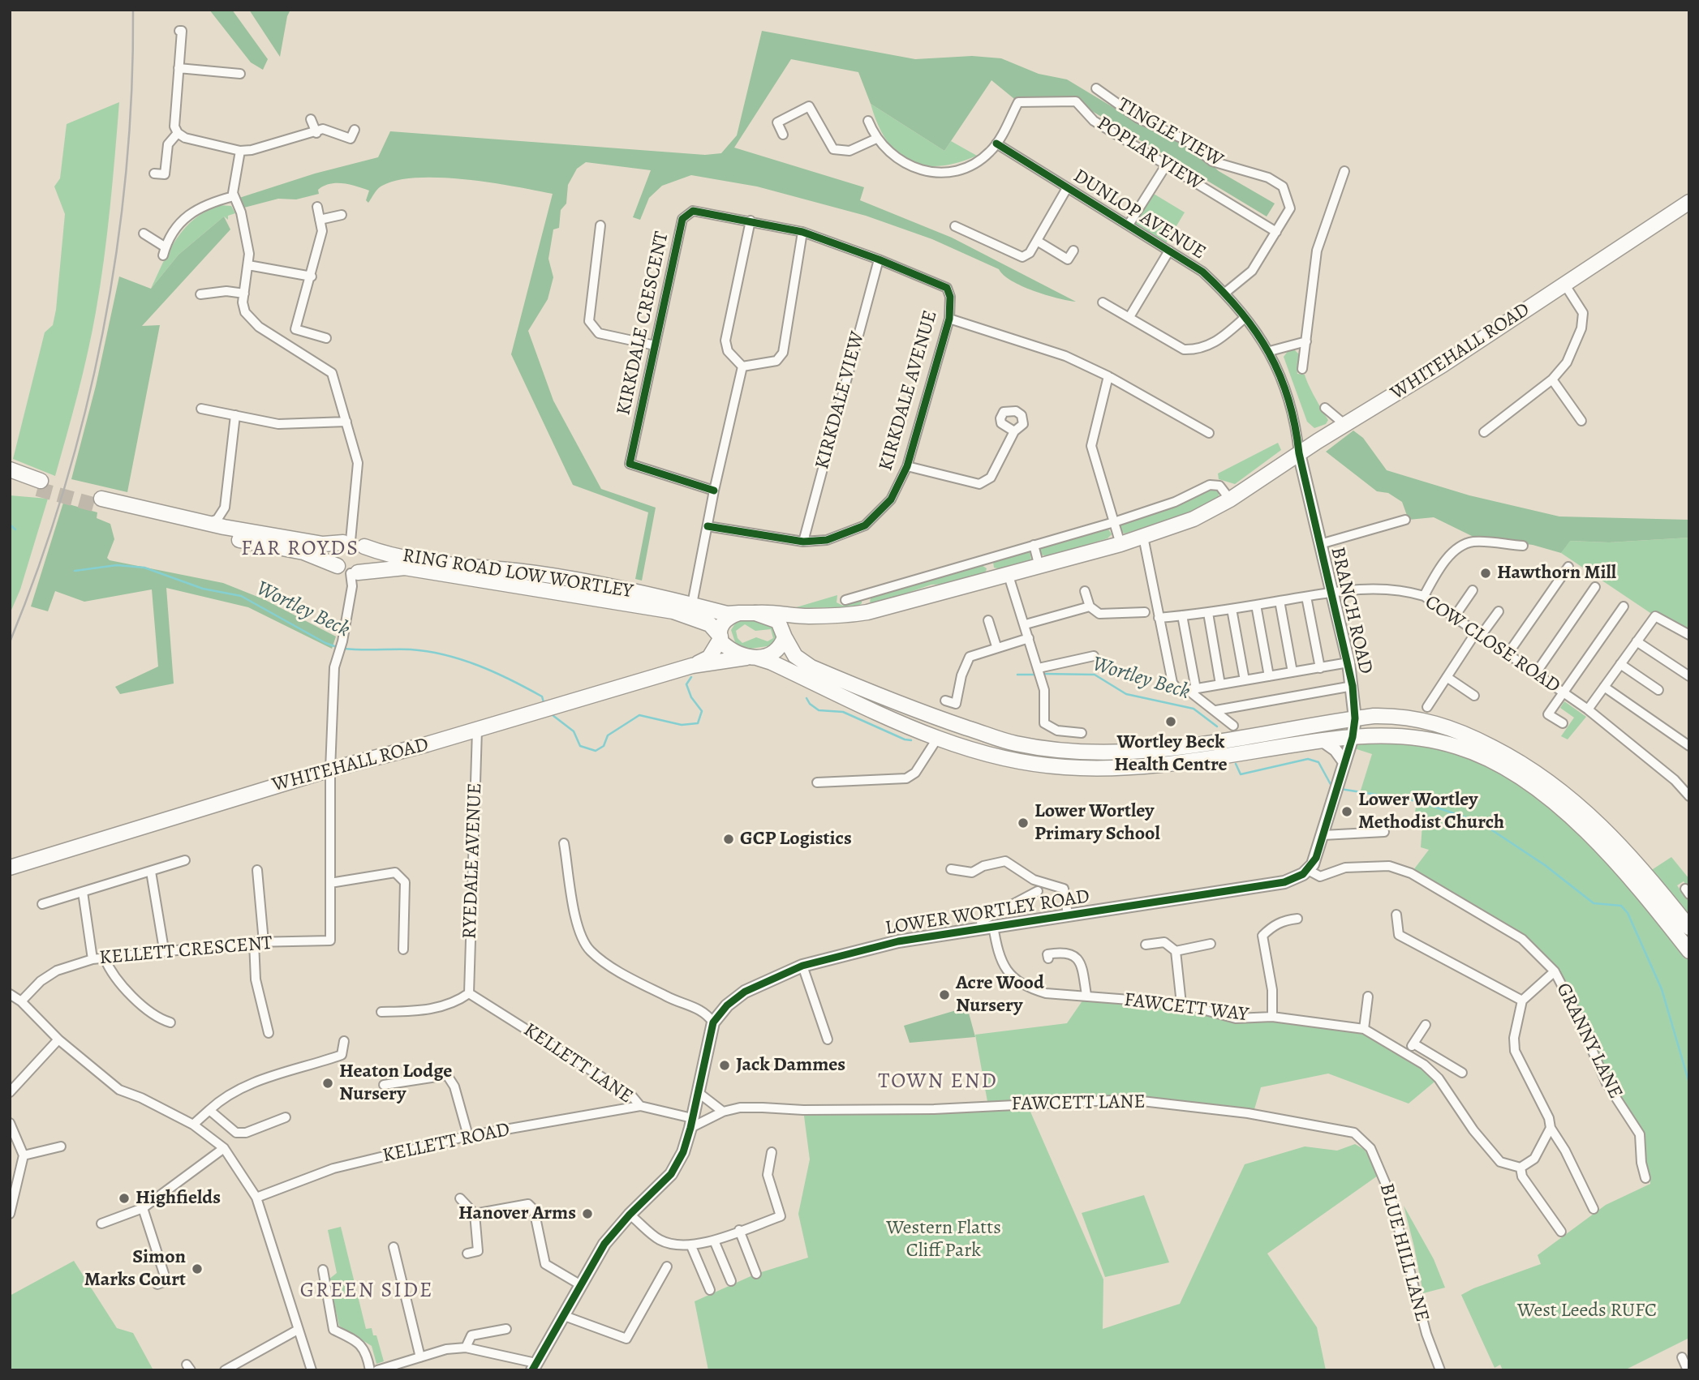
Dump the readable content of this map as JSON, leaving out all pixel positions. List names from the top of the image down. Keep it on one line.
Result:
{"streets":{"main road":["WHITEHALL ROAD","RING ROAD LOW WORTLEY"],"street":["TINGLE VIEW","POPLAR VIEW","DUNLOP AVENUE","KIRKDALE CRESCENT","KIRKDALE AVENUE","KIRKDALE VIEW","BRANCH ROAD","COW CLOSE ROAD","RYEDALE AVENUE","LOWER WORTLEY ROAD","KELLETT CRESCENT","FAWCETT WAY","GRANNY LANE","KELLETT LANE","FAWCETT LANE","KELLETT ROAD","BLUE HILL LANE"]},"crossings":[["TINGLE VIEW","POPLAR VIEW"],["TINGLE VIEW","DUNLOP AVENUE"],["POPLAR VIEW","DUNLOP AVENUE"],["DUNLOP AVENUE","WHITEHALL ROAD"],["DUNLOP AVENUE","BRANCH ROAD"],["KIRKDALE CRESCENT","KIRKDALE AVENUE"],["KIRKDALE CRESCENT","KIRKDALE VIEW"],["WHITEHALL ROAD","RING ROAD LOW WORTLEY"],["WHITEHALL ROAD","BRANCH ROAD"],["WHITEHALL ROAD","RYEDALE AVENUE"],["KIRKDALE AVENUE","KIRKDALE VIEW"],["BRANCH ROAD","COW CLOSE ROAD"],["BRANCH ROAD","LOWER WORTLEY ROAD"],["RYEDALE AVENUE","KELLETT LANE"],["LOWER WORTLEY ROAD","FAWCETT WAY"],["LOWER WORTLEY ROAD","GRANNY LANE"],["LOWER WORTLEY ROAD","KELLETT LANE"],["LOWER WORTLEY ROAD","FAWCETT LANE"],["KELLETT LANE","FAWCETT LANE"],["KELLETT LANE","KELLETT ROAD"],["FAWCETT LANE","BLUE HILL LANE"]],"districts":["FAR ROYDS","TOWN END","GREEN SIDE"],"water":["Wortley Beck"],"parks":["Western Flatts Cliff Park","West Leeds RUFC"],"places":["Hawthorn Mill","Wortley Beck Health Centre","Lower Wortley Methodist Church","Lower Wortley Primary School","GCP Logistics","Acre Wood Nursery","Jack Dammes","Heaton Lodge Nursery","Highfields","Hanover Arms","Simon Marks Court"]}
